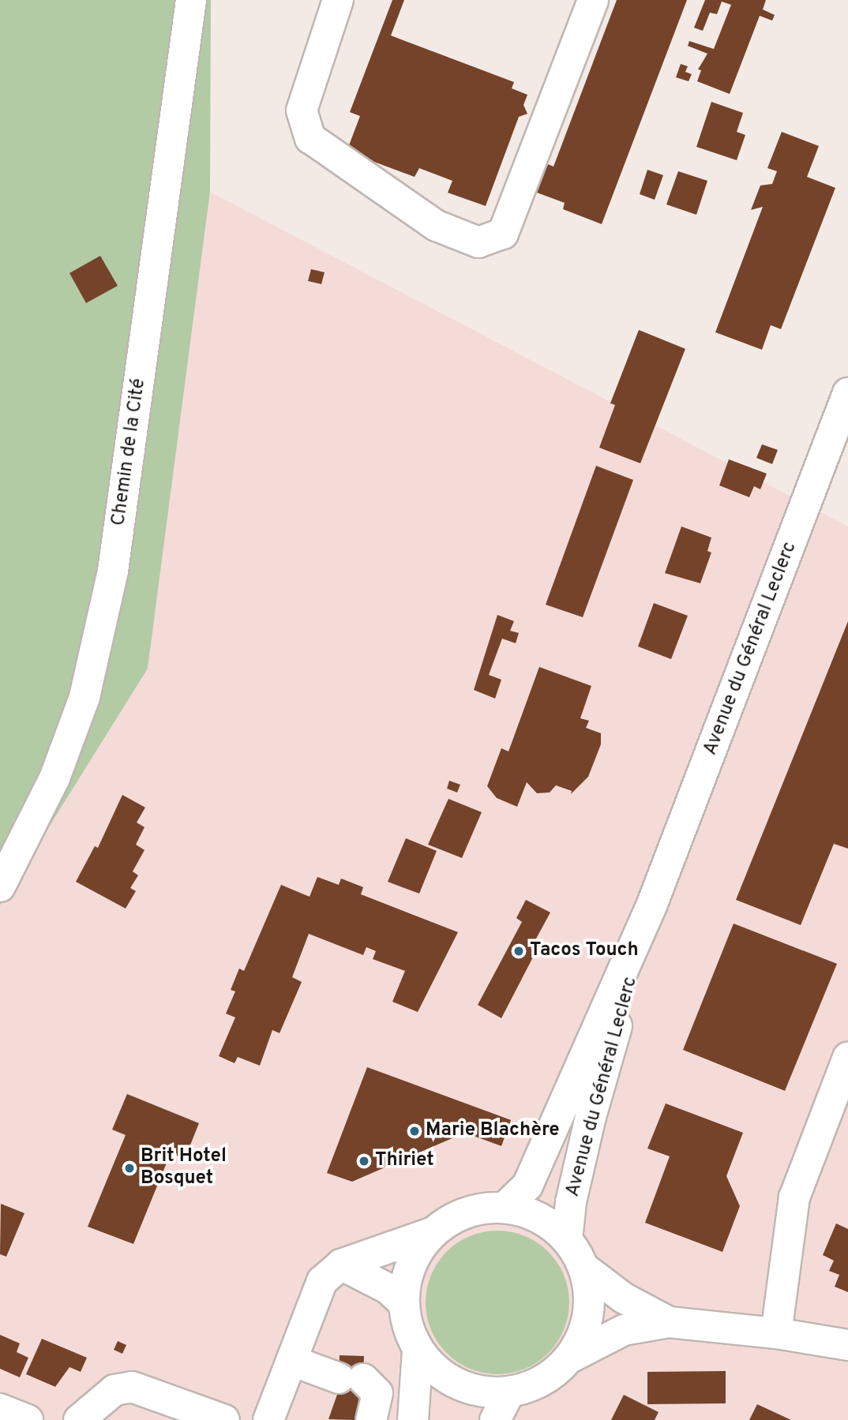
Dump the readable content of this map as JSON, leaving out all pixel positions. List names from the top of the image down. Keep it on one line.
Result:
{"streets":{"street":["Chemin de la Cité","Avenue du Général Leclerc"]},"places":["Tacos Touch","Marie Blachère","Thiriet","Brit Hotel Bosquet"]}
